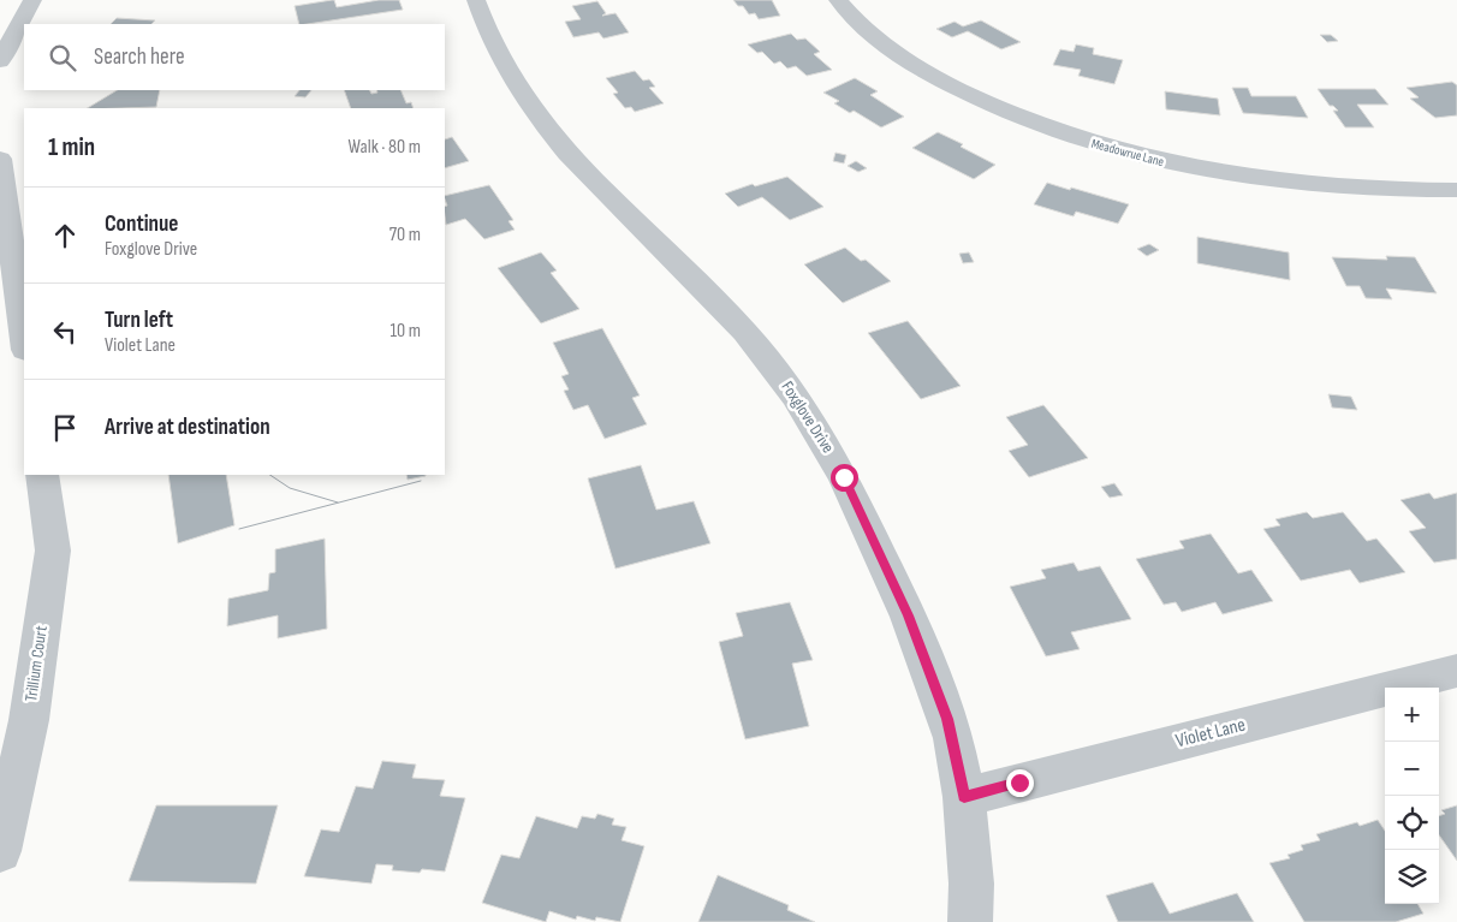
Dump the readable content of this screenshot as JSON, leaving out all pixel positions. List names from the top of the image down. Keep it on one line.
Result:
{"streets":{"street":["Meadowrue Lane","Foxglove Drive","Trillium Court","Violet Lane"]},"crossings":[["Foxglove Drive","Violet Lane"]],"page":{"search":"Search here","heading":["1 min","Walk · 80 m"],"list":[["Continue","Foxglove Drive","70 m"],["Turn left","Violet Lane","10 m"],"Arrive at destination"],"map_buttons":["+","−"]}}
